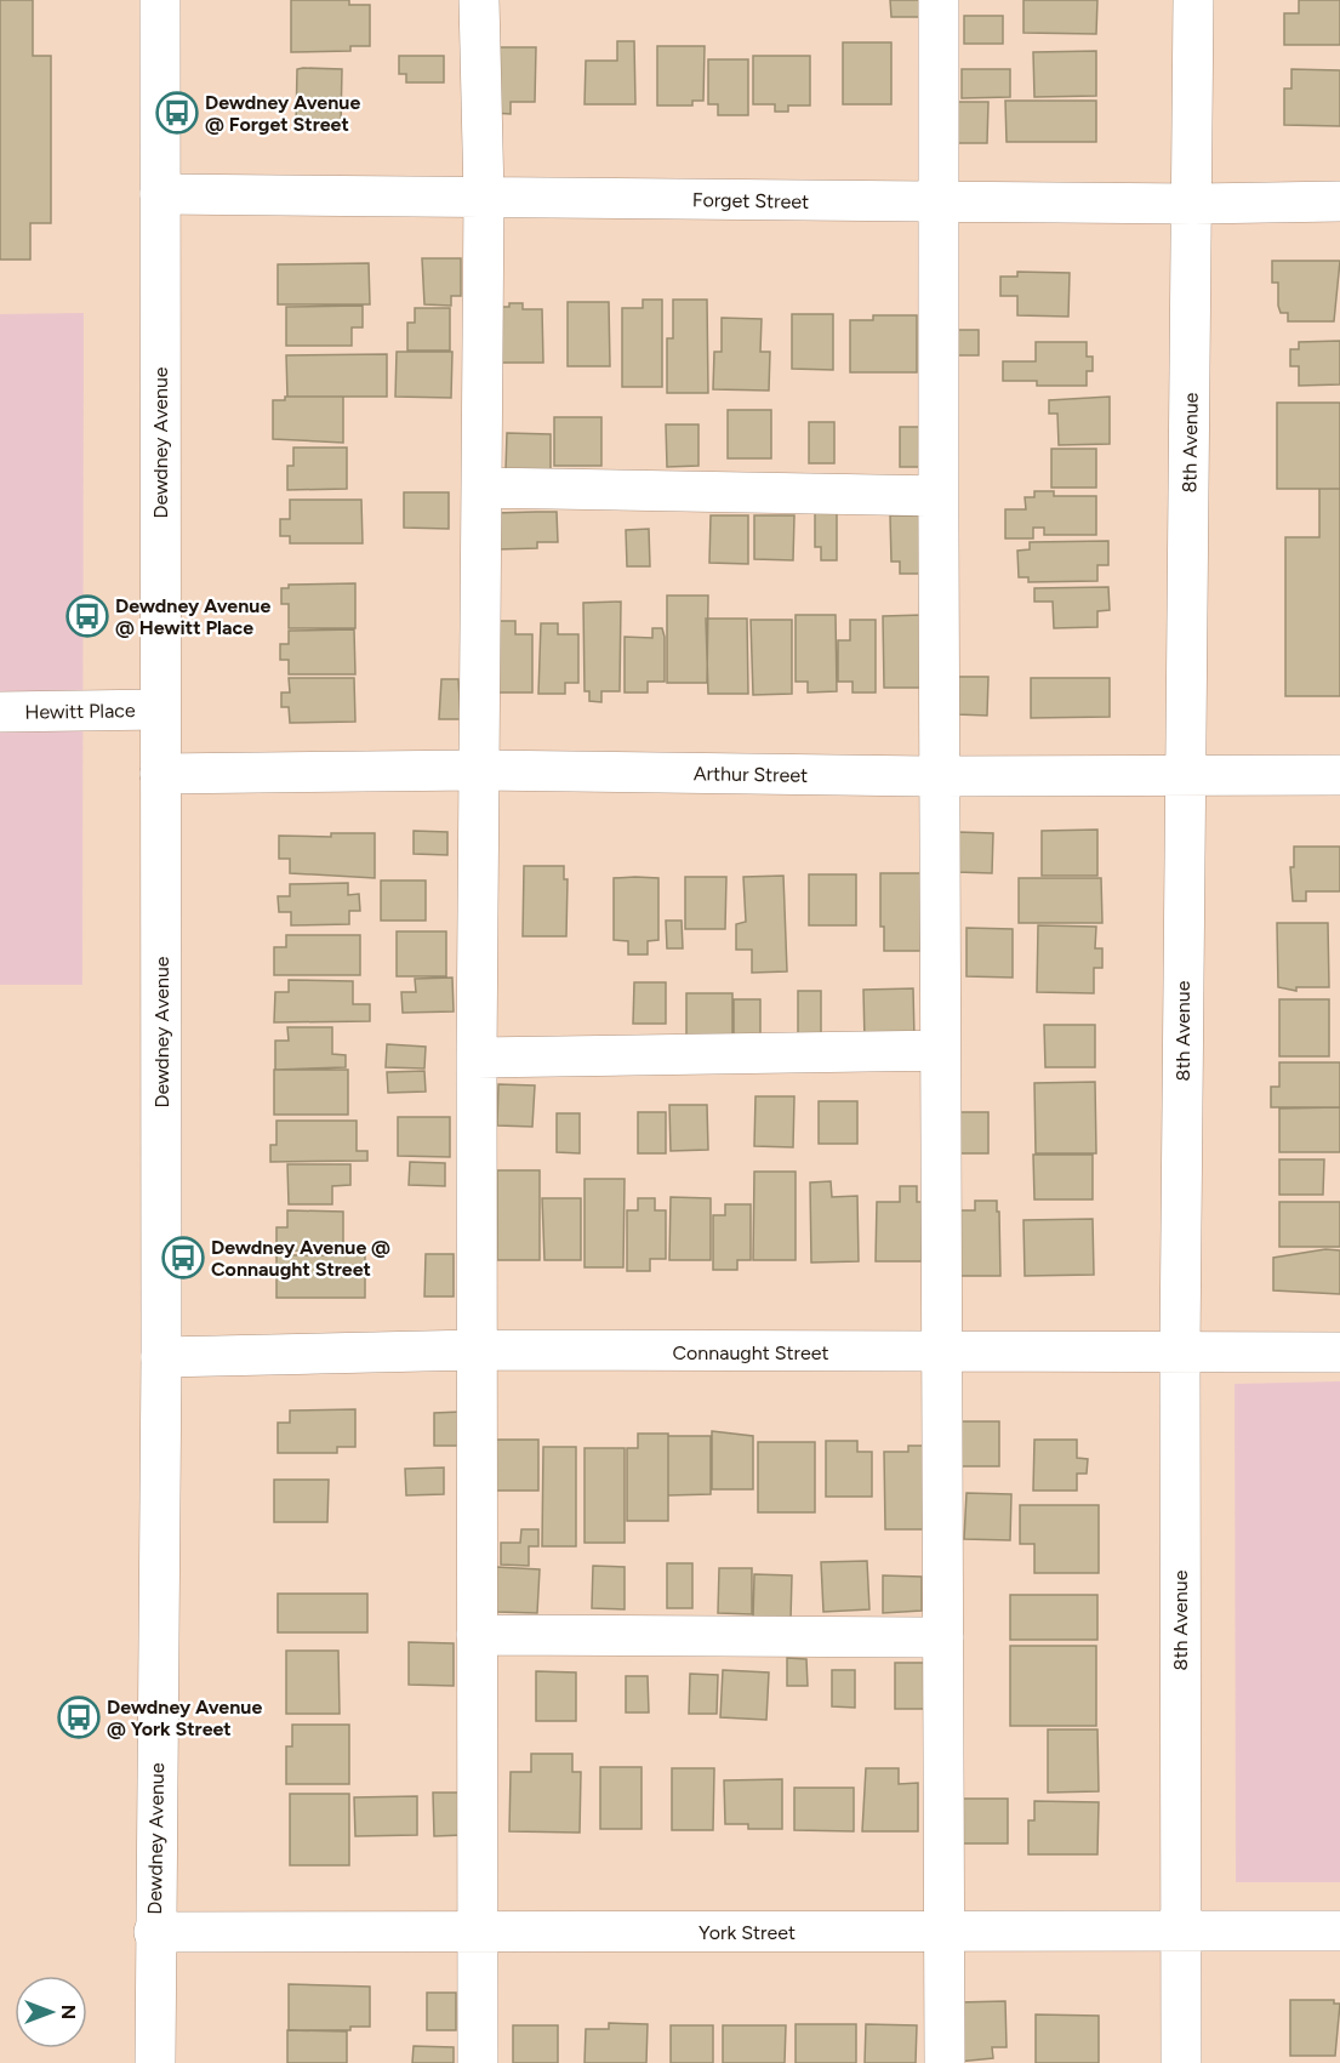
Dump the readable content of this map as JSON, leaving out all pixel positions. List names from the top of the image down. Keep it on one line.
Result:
{"streets":{"street":["Forget Street","Dewdney Avenue","8th Avenue","Hewitt Place","Arthur Street","Connaught Street","York Street"]},"crossings":[["Forget Street","Dewdney Avenue"],["Forget Street","8th Avenue"],["Dewdney Avenue","Hewitt Place"],["Dewdney Avenue","Arthur Street"],["Dewdney Avenue","Connaught Street"],["Dewdney Avenue","York Street"],["8th Avenue","Arthur Street"],["8th Avenue","Connaught Street"],["8th Avenue","York Street"]],"places":{"bus stop":["Dewdney Avenue @ Forget Street","Dewdney Avenue @ Hewitt Place","Dewdney Avenue @ Connaught Street","Dewdney Avenue @ York Street"]},"north":"right"}
